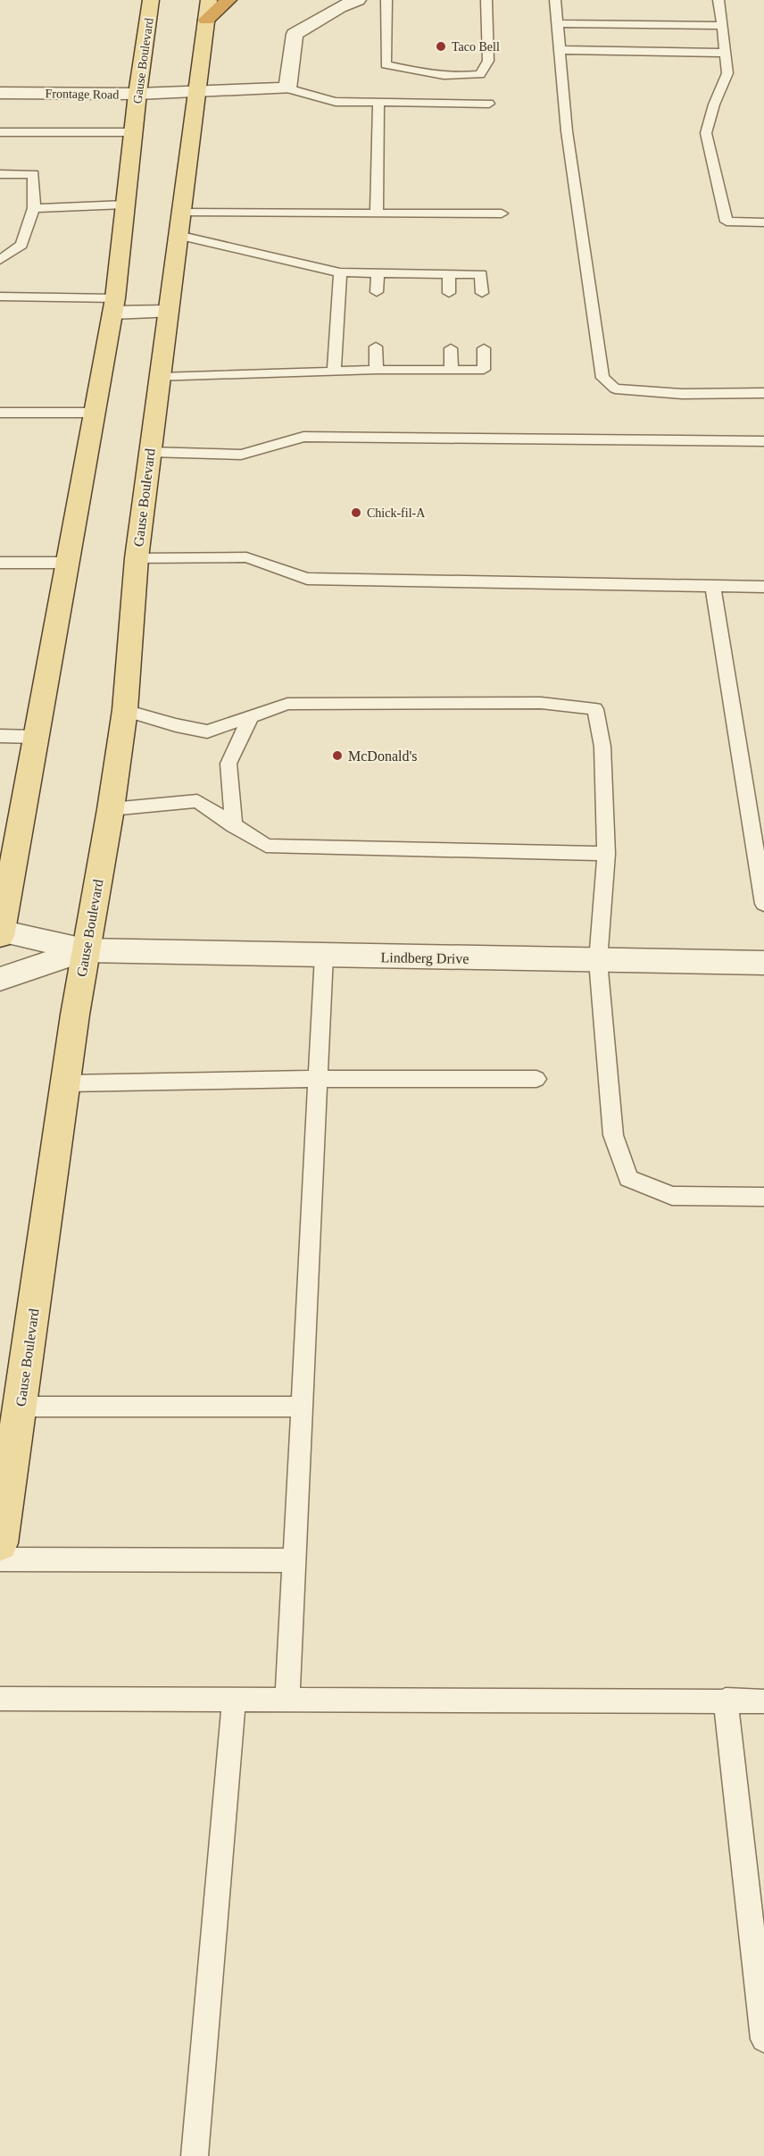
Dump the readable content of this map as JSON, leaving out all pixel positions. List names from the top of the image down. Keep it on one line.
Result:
{"streets":{"main road":["Gause Boulevard"],"street":["Frontage Road","Lindberg Drive"]},"crossings":[["Gause Boulevard","Frontage Road"],["Gause Boulevard","Lindberg Drive"]],"places":["Taco Bell","Chick-fil-A","McDonald's"]}
